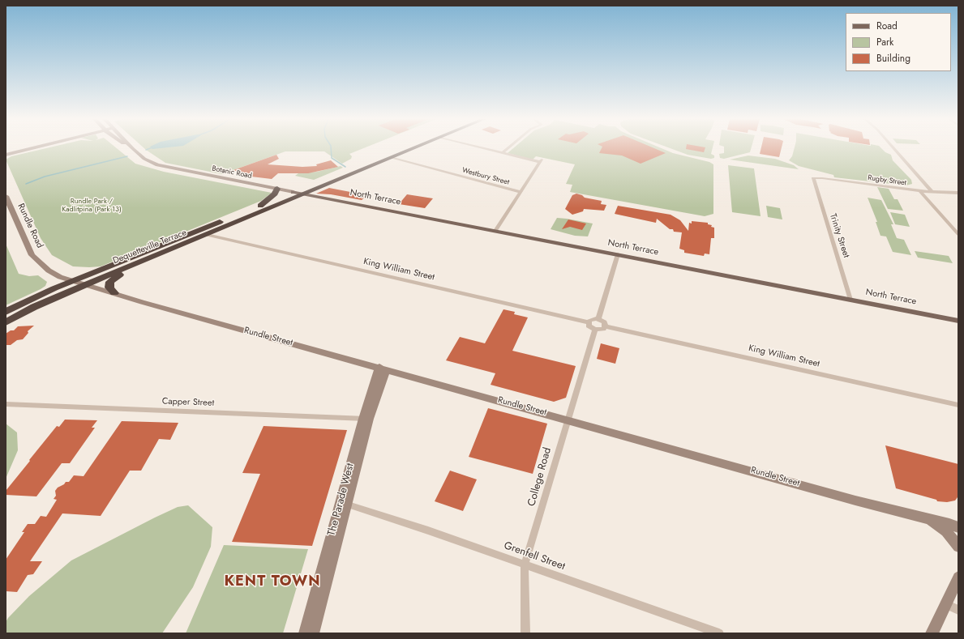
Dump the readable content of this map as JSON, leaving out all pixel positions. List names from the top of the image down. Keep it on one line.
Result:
{"streets":{"highway":["Dequetteville Terrace"],"main road":["Botanic Road","North Terrace","Rundle Road","Rundle Street","The Parade West"],"street":["Westbury Street","Rugby Street","Trinity Street","King William Street","Capper Street","College Road","Grenfell Street"]},"crossings":[["Botanic Road","North Terrace"],["Botanic Road","Dequetteville Terrace"],["Westbury Street","Dequetteville Terrace"],["Rugby Street","Trinity Street"],["North Terrace","Trinity Street"],["North Terrace","Dequetteville Terrace"],["Rundle Road","Dequetteville Terrace"],["Rundle Road","Rundle Street"],["Dequetteville Terrace","King William Street"],["Dequetteville Terrace","Rundle Street"],["King William Street","College Road"],["Rundle Street","College Road"],["Rundle Street","The Parade West"],["Capper Street","The Parade West"],["College Road","Grenfell Street"],["The Parade West","Grenfell Street"]],"districts":["KENT TOWN"],"parks":["Rundle Park / Kadlitpina (Park 13)"],"legend":["Road","Park","Building"]}
